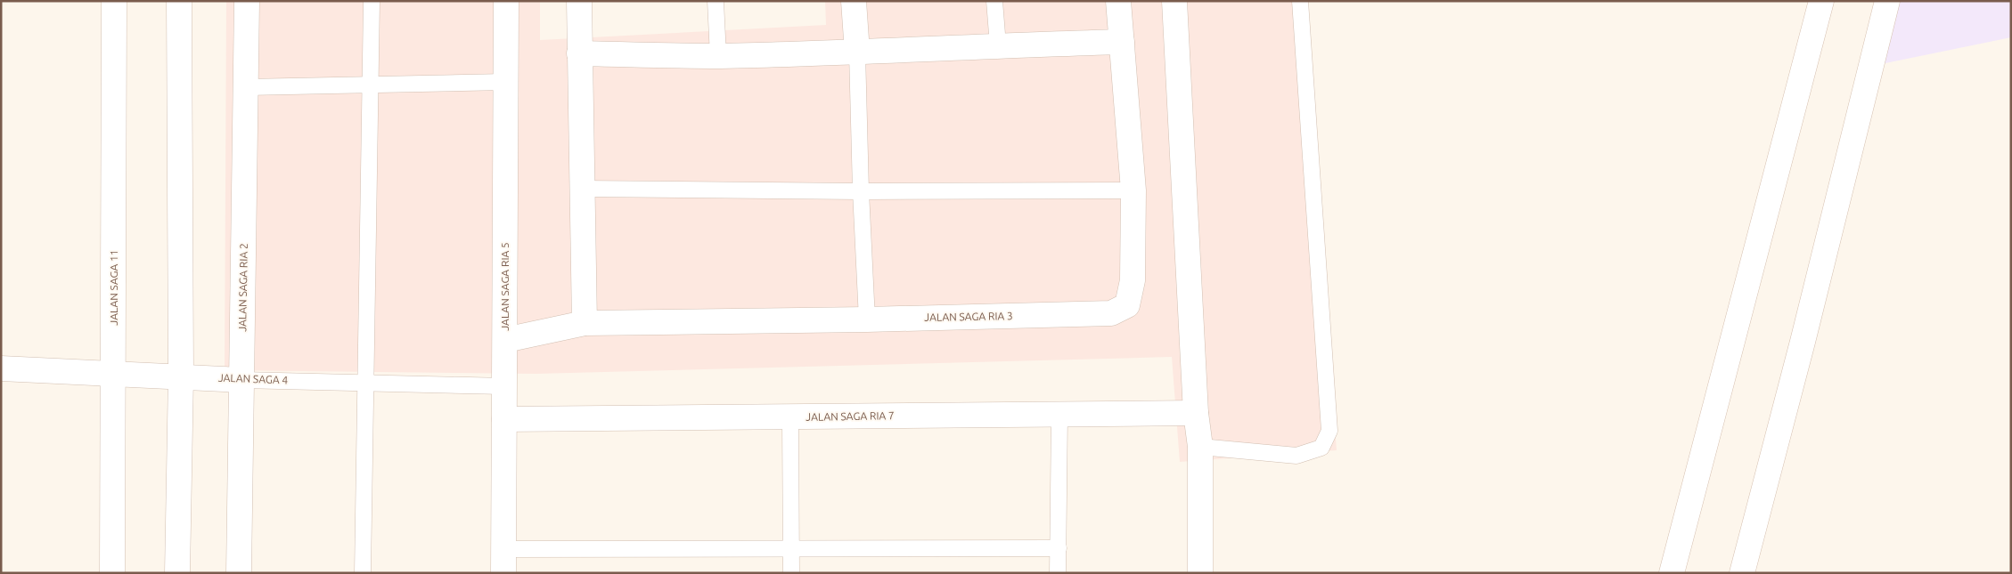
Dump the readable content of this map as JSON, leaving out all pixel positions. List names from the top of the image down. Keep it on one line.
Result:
{"streets":{"street":["JALAN SAGA RIA 5","JALAN SAGA 11","JALAN SAGA RIA 2","JALAN SAGA RIA 3","JALAN SAGA 4","JALAN SAGA RIA 7"]},"crossings":[["JALAN SAGA RIA 5","JALAN SAGA RIA 3"],["JALAN SAGA RIA 5","JALAN SAGA 4"],["JALAN SAGA RIA 5","JALAN SAGA RIA 7"],["JALAN SAGA 11","JALAN SAGA 4"],["JALAN SAGA RIA 2","JALAN SAGA 4"]]}
